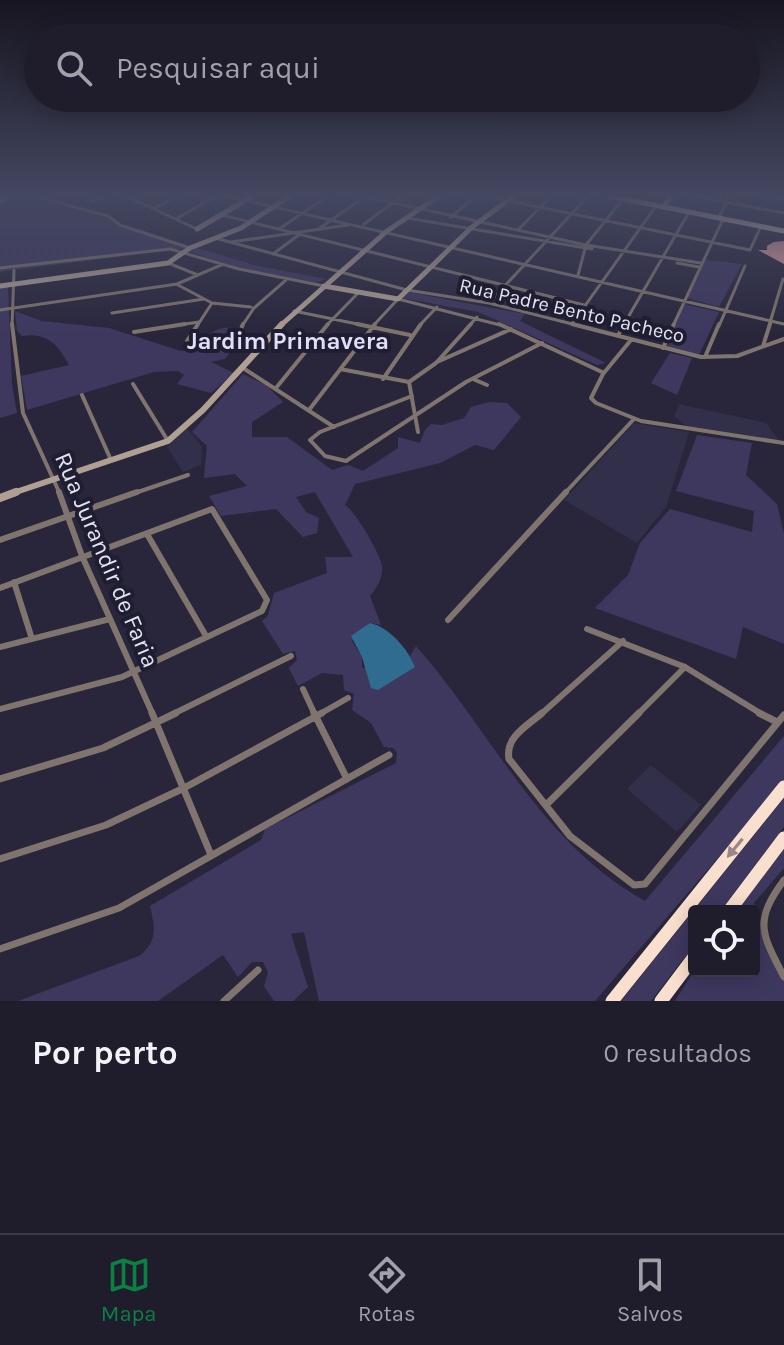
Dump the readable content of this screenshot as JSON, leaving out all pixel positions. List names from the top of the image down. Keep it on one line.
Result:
{"streets":{"street":["Rua Padre Bento Pacheco","Rua Jurandir de Faria"]},"districts":["Jardim Primavera"],"page":{"search":"Pesquisar aqui","heading":["Por perto","0 resultados"],"nav":["Mapa","Rotas","Salvos"]}}
